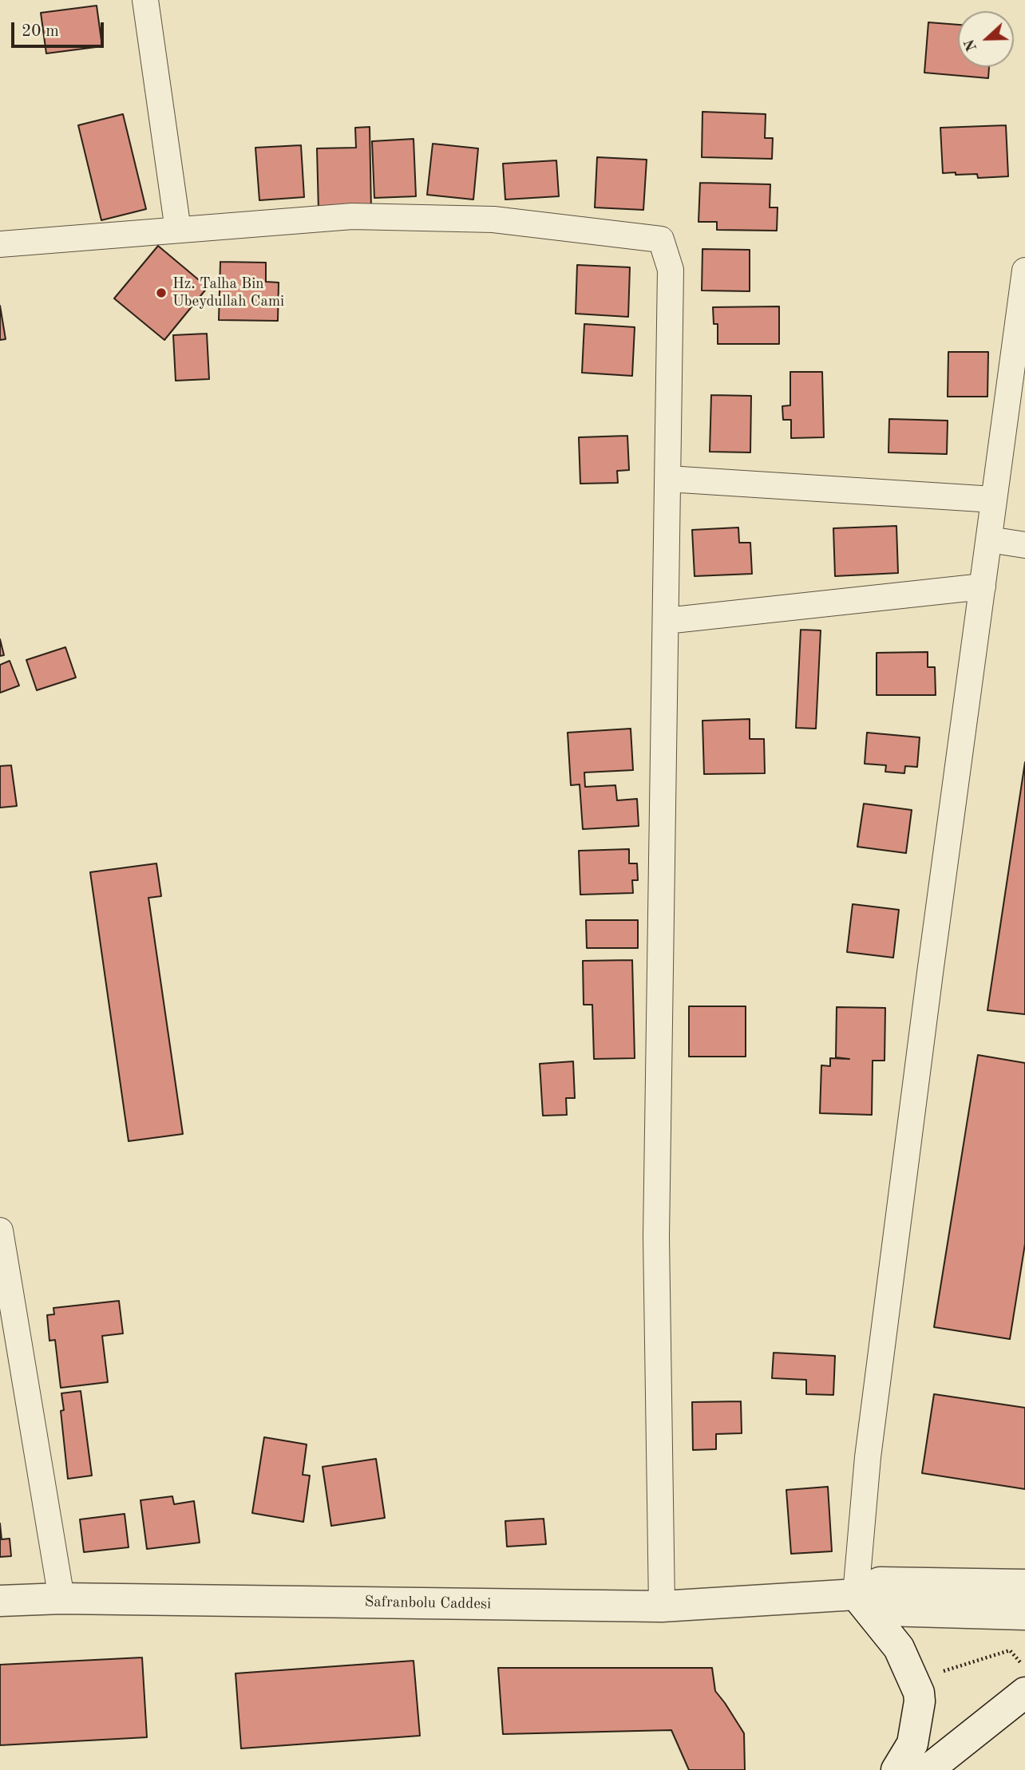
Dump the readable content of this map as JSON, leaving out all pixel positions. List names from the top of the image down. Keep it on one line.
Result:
{"streets":{"street":["Safranbolu Caddesi"]},"places":["Hz. Talha Bin Ubeydullah Cami"],"scale_bar":"20 m","north":"left"}
